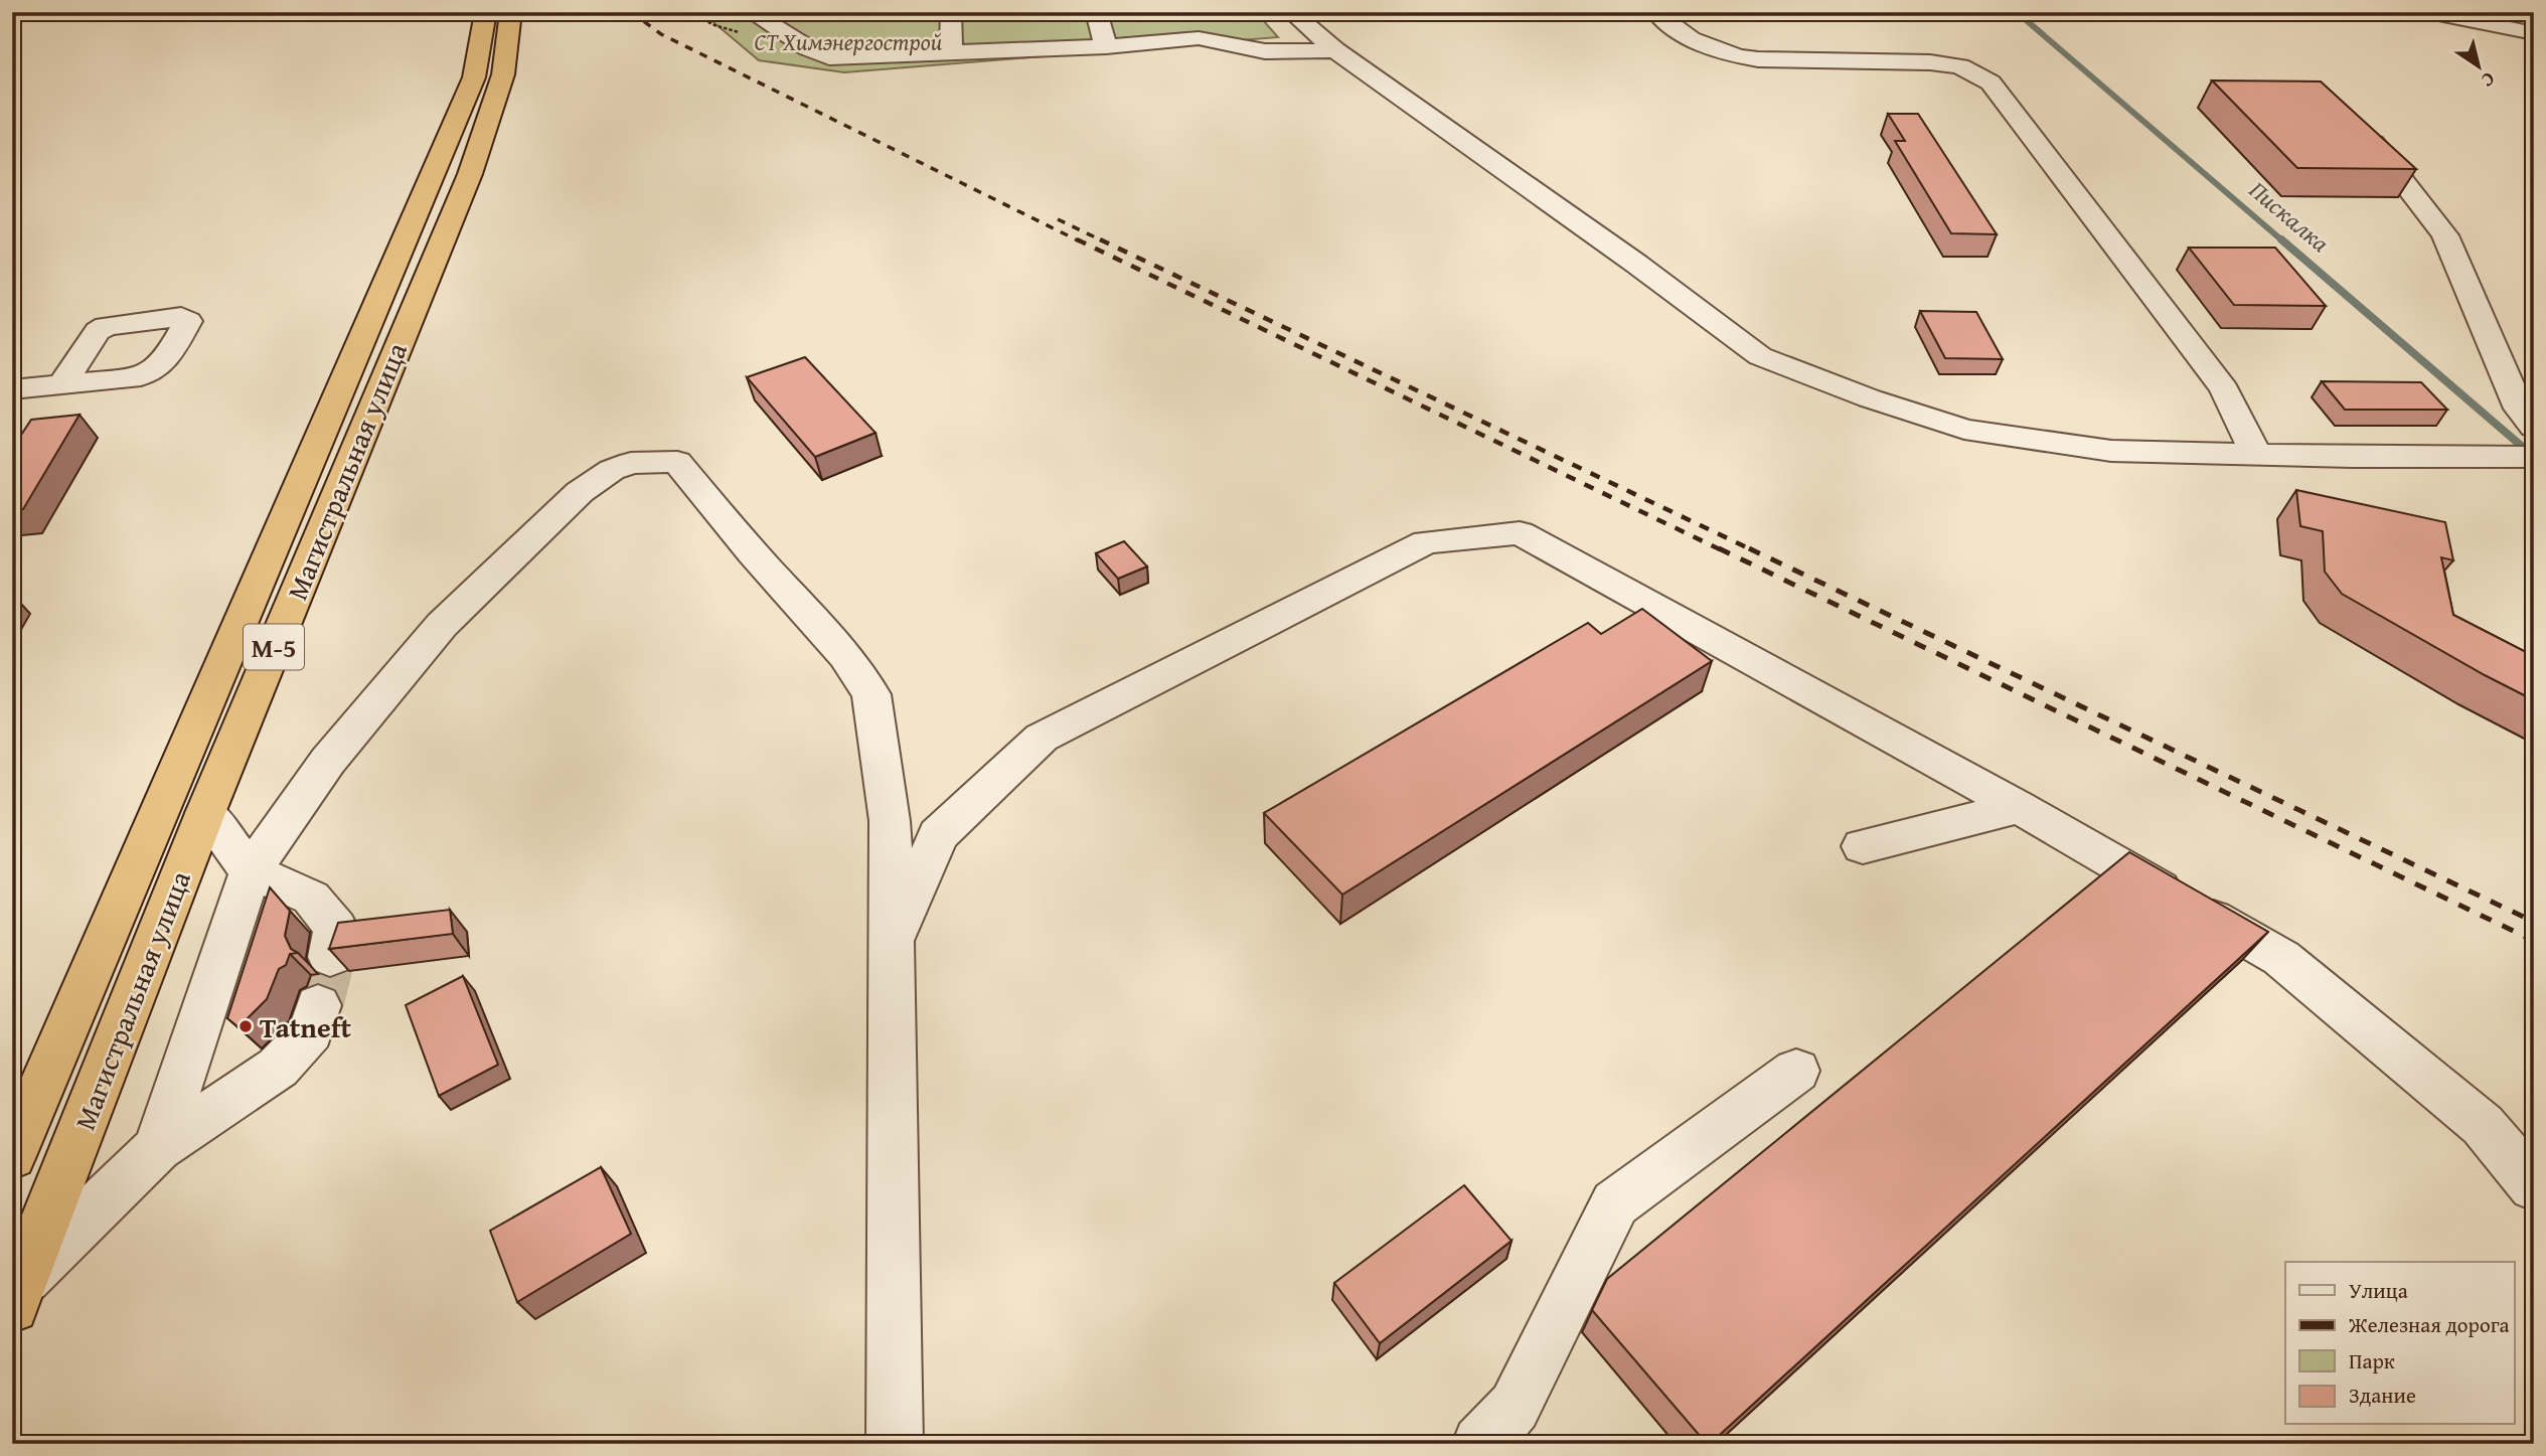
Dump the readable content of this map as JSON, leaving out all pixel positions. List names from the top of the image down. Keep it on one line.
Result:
{"streets":{"highway":["Магистральная улица","М-5"]},"water":["Пискалка"],"parks":["СТ Химэнергострой"],"places":["Tatneft"],"legend":["Улица","Железная дорога","Парк","Здание"],"north":"bottom right"}
